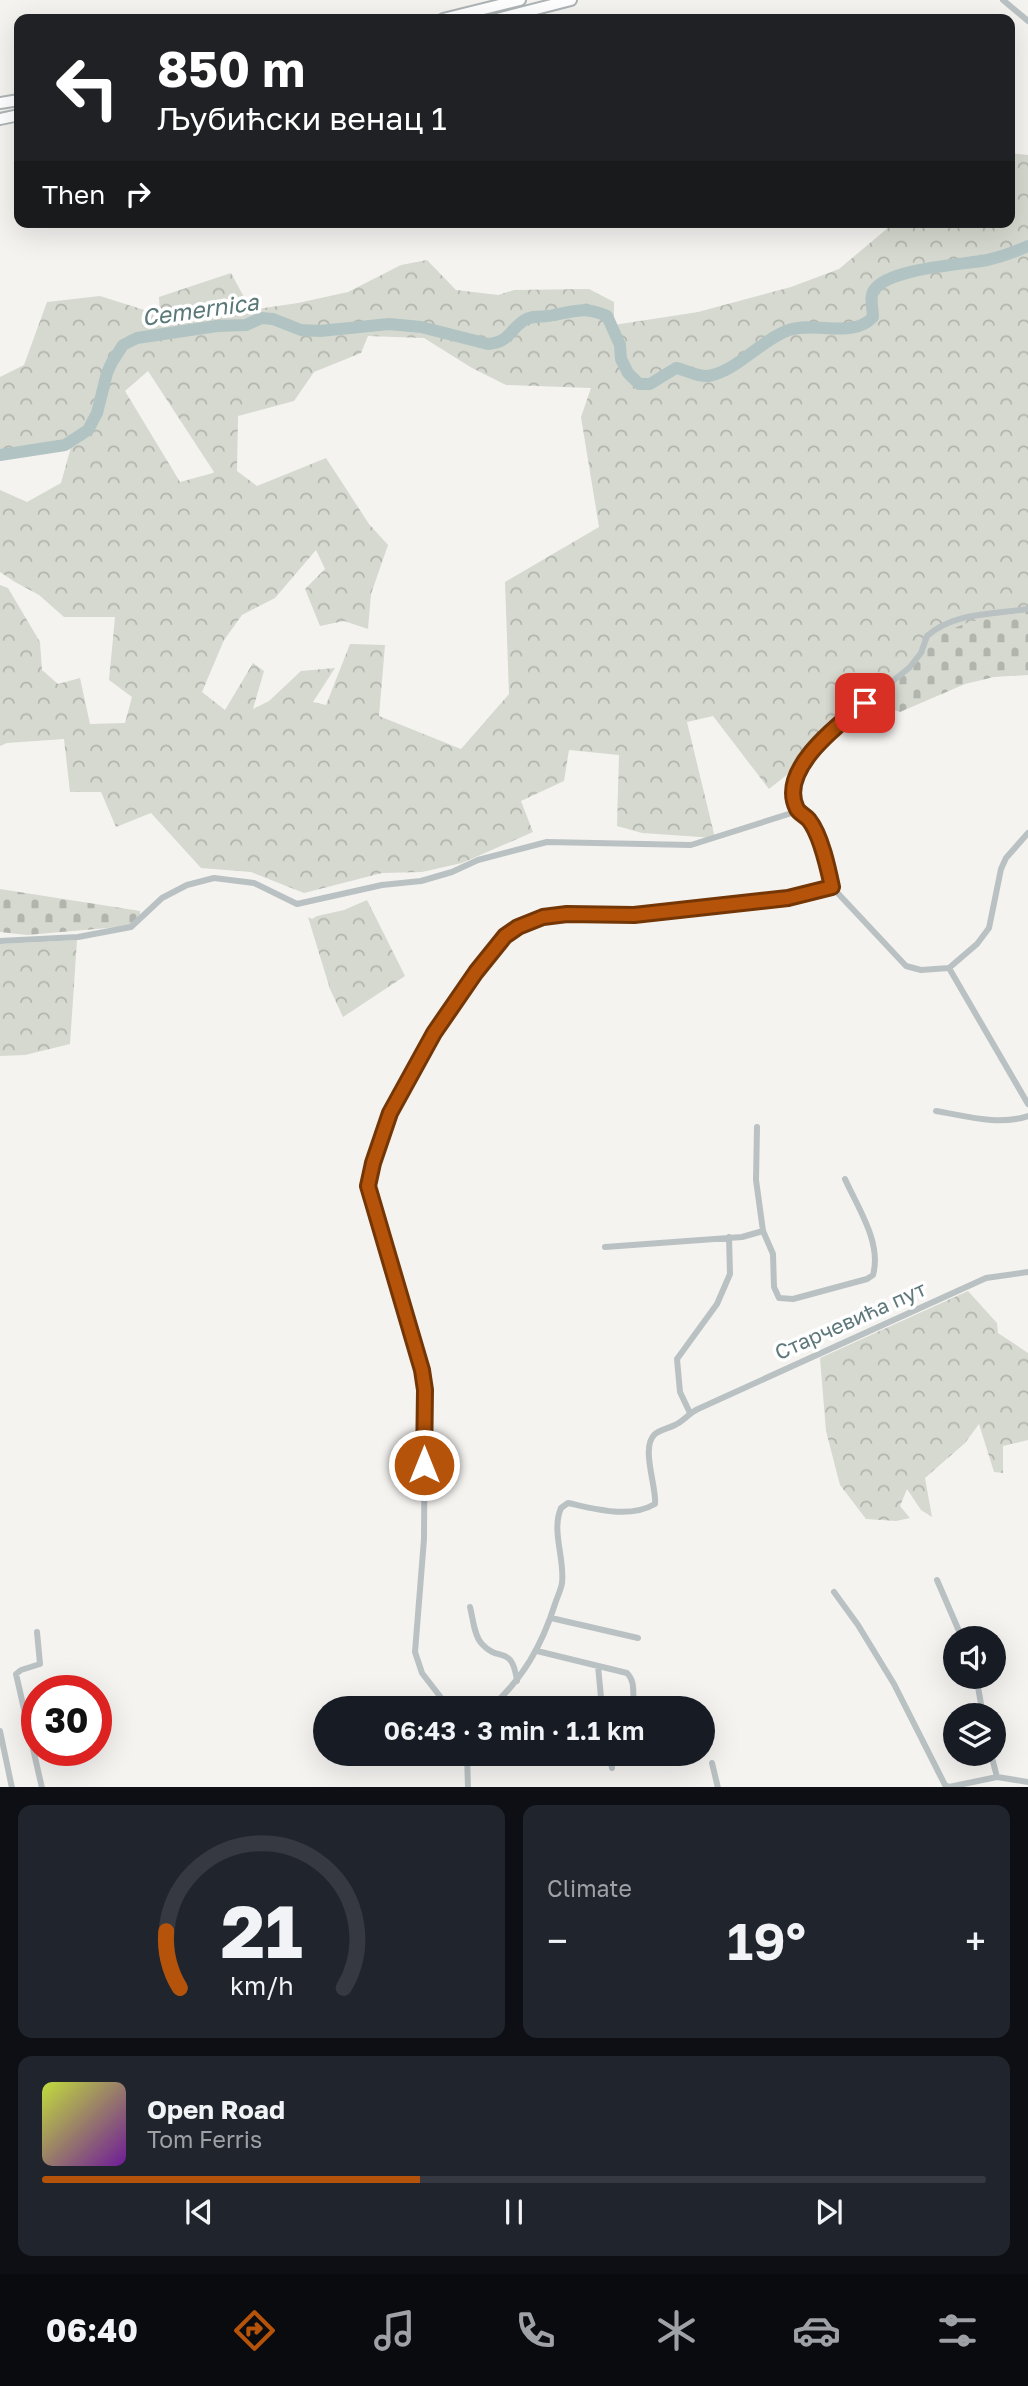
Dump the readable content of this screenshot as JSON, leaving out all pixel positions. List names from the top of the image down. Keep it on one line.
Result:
{"streets":{"street":["Старчевића пут"]},"water":["Cemernica"],"page":{"turn":["850 m","Љубићски венац 1"],"then":"Then","limit":"30","trip":"06:43 · 3 min · 1.1 km","tile":"Climate","heat":["−","19°","+"],"song":["Open Road","Tom Ferris"],"tabs":"06:40","gauge":["21","km/h"]}}
